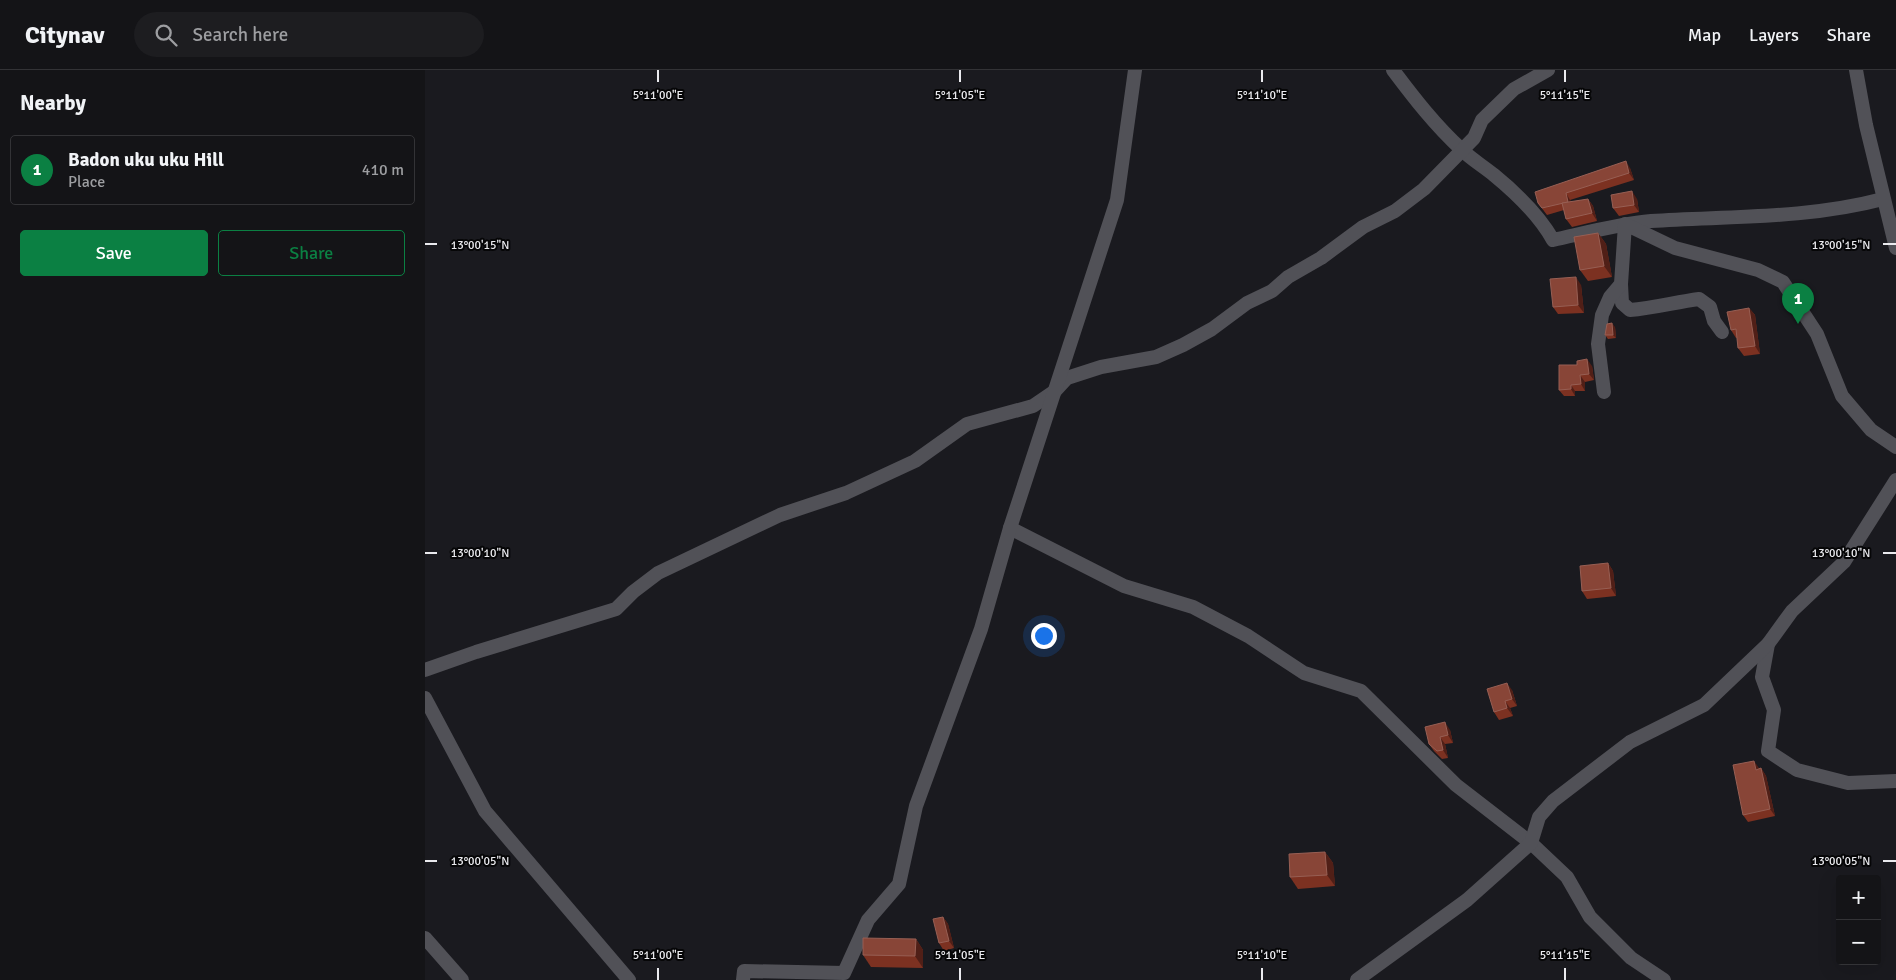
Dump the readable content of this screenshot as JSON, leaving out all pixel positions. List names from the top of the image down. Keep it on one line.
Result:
{"page":{"header":"Citynav","search":"Search here","nav":["Map","Layers","Share"],"heading":"Nearby","list":[{"mark":"1","name":"Badon uku uku Hill","note":"Place","value":"410 m"}],"buttons":["Save","Share"],"pins":"1","map_buttons":["+","−"]},"coordinates":["5°11'00\"E","5°11'05\"E","5°11'10\"E","5°11'15\"E","13°00'15\"N","13°00'10\"N","13°00'05\"N"]}
